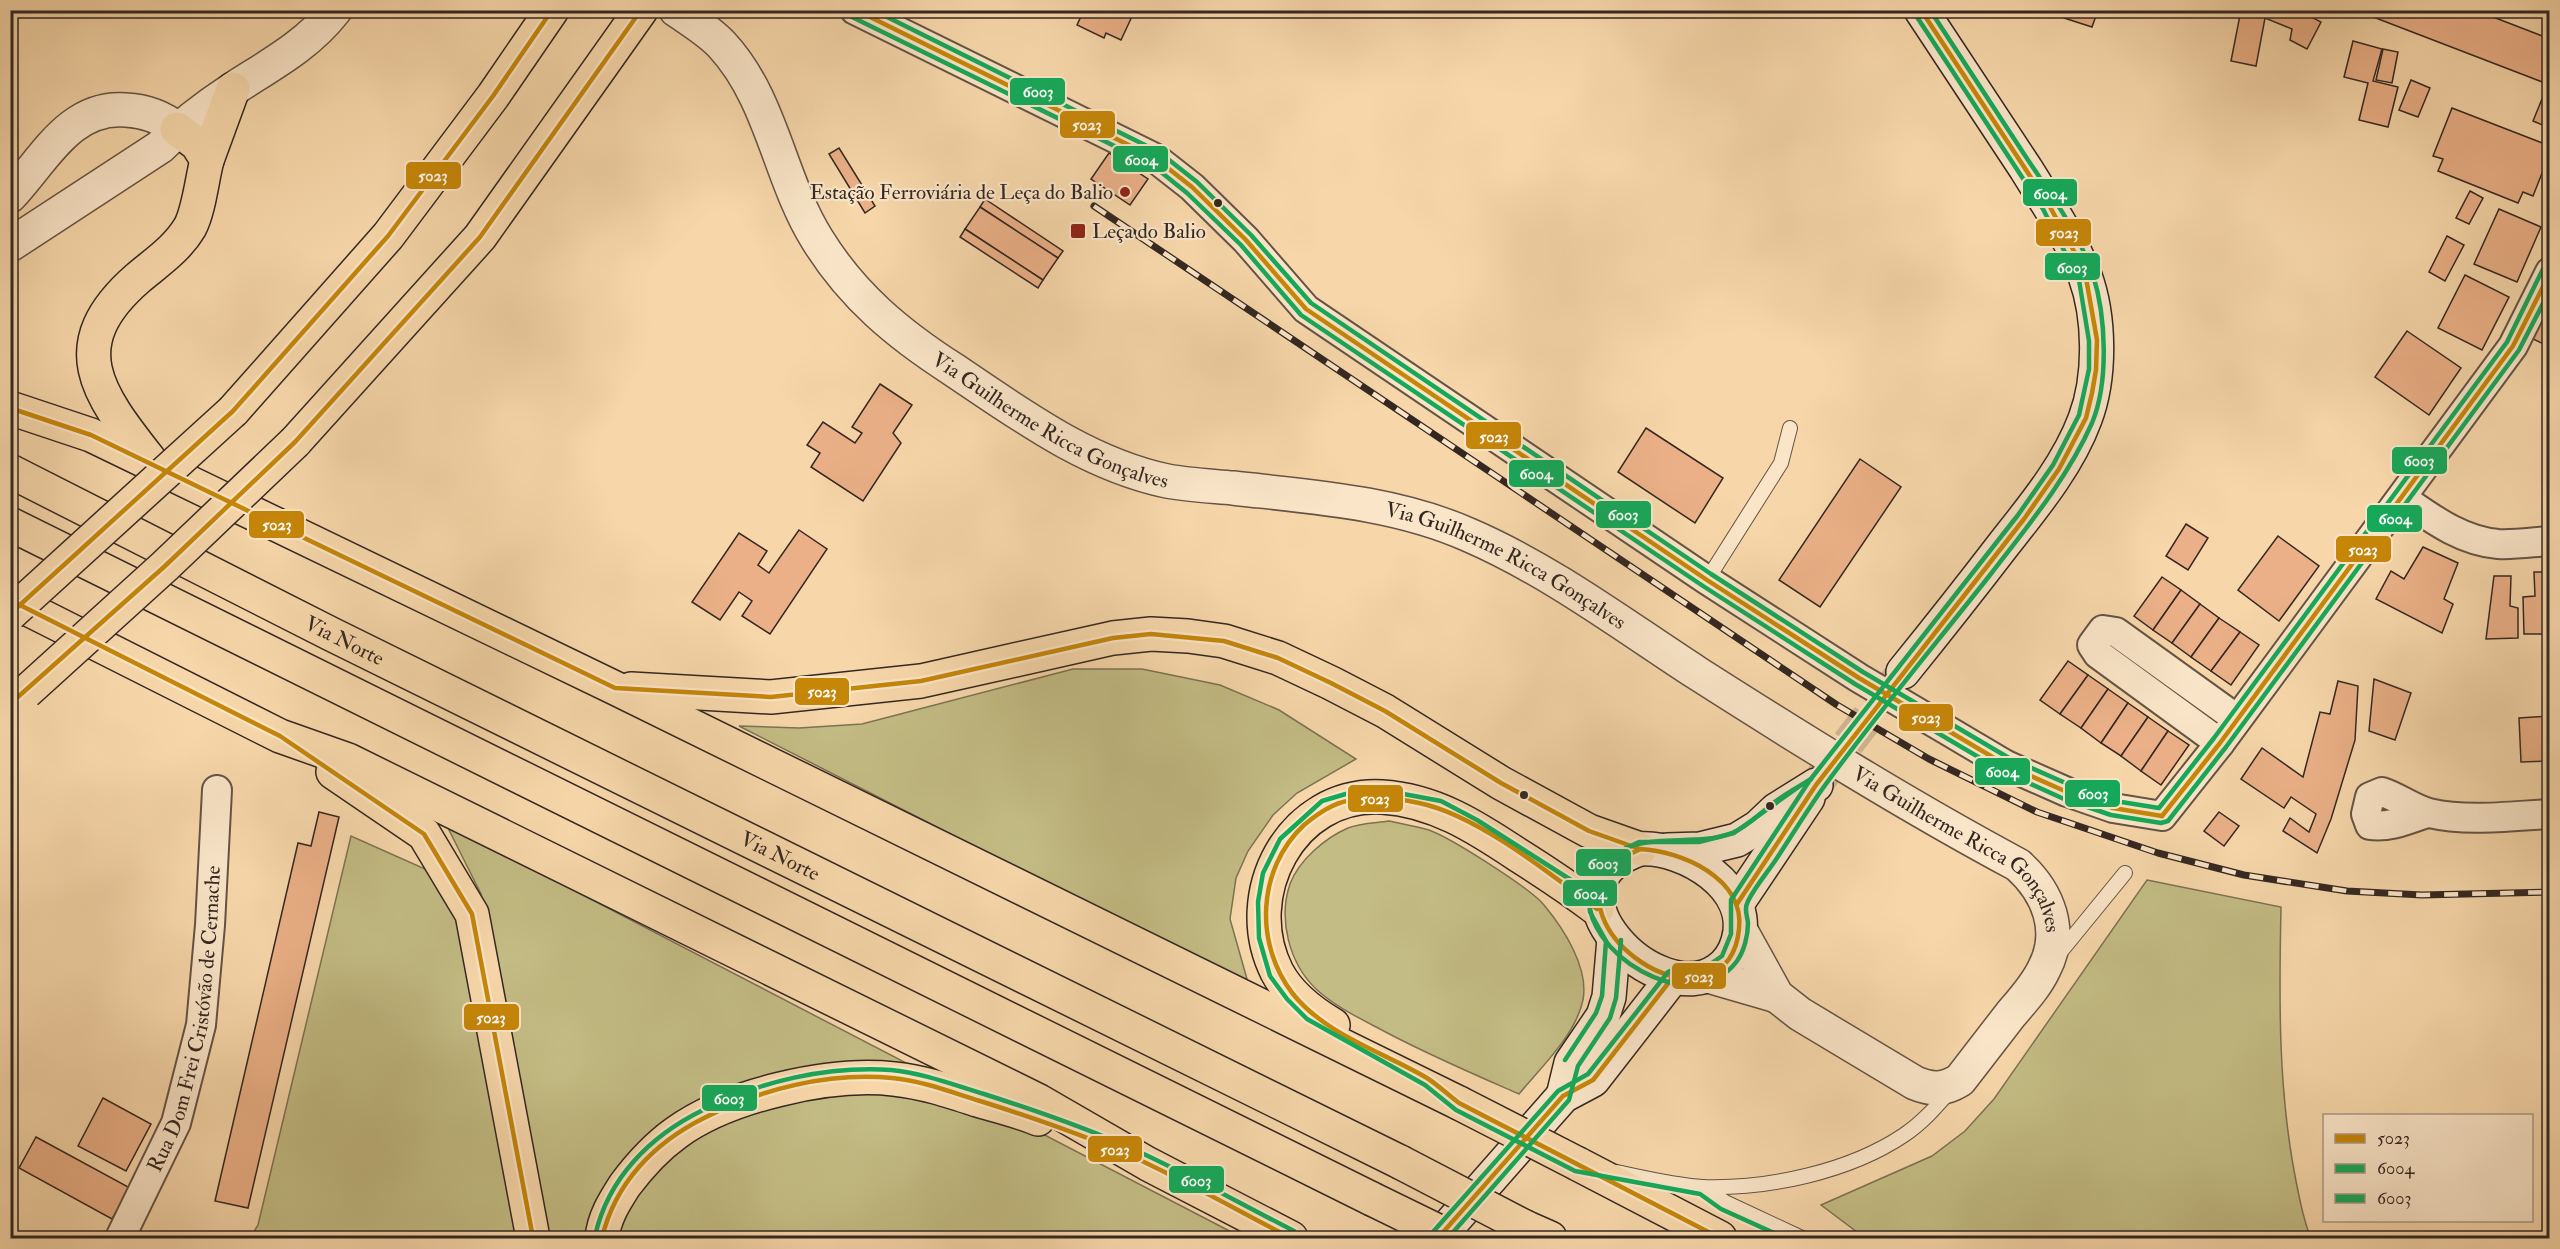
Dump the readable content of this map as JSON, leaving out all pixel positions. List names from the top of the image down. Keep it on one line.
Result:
{"streets":{"highway":["Via Norte"],"street":["Via Guilherme Ricca Gonçalves","Rua Dom Frei Cristóvão de Cernache"]},"places":{"other":["Estação Ferroviária de Leça do Balio"],"transit":["Leça do Balio"]},"lines":["transit line 5023","transit line 6004","transit line 6003"],"legend":["5023","6004","6003"]}
